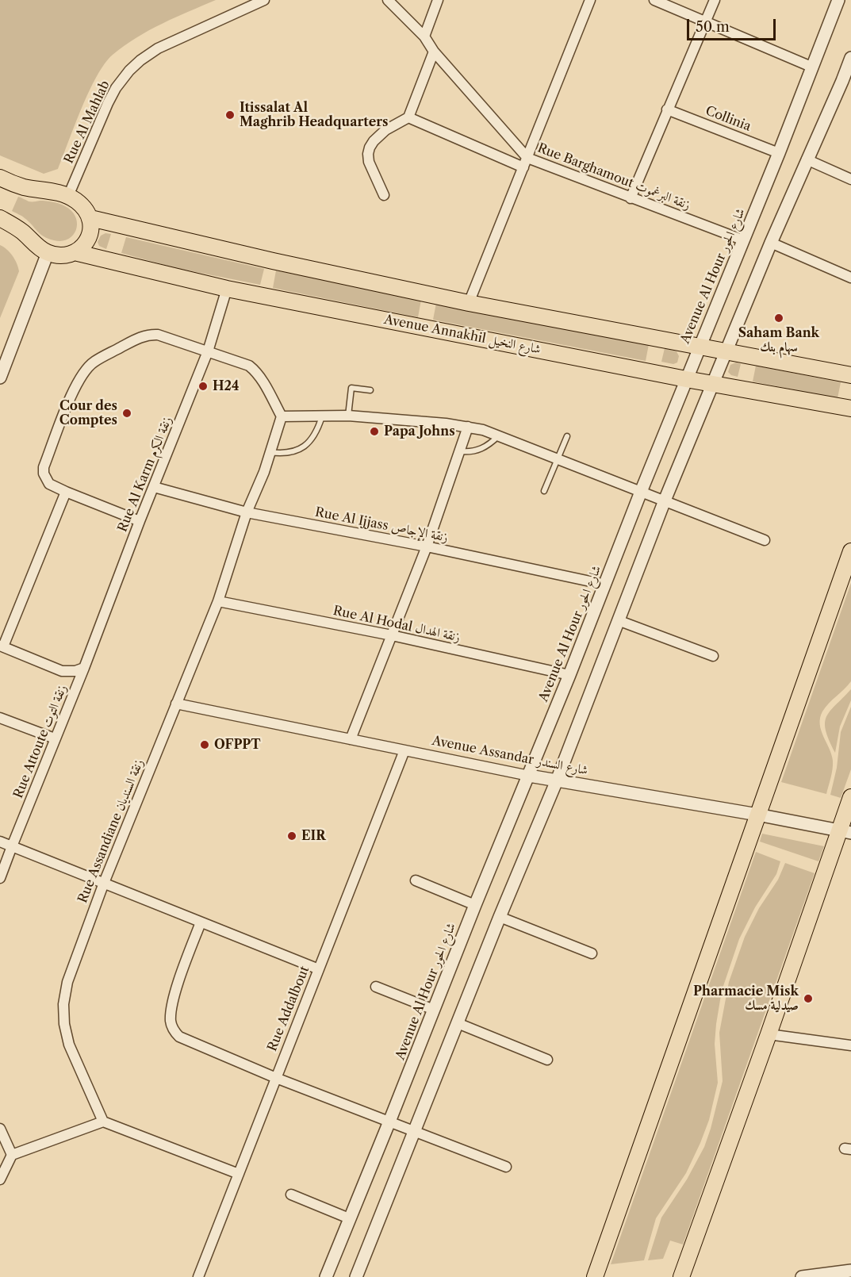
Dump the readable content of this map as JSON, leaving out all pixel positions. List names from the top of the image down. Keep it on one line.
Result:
{"streets":{"main road":["Avenue Annakhil شارع النخيل"],"street":["Collinia","Rue Al Mahlab","Rue Barghamout زنقة البرغموت","Avenue Al Hour شارع الحور","Rue Al Karm زنقة الكرم","Rue Al Ijjass زنقة الإجاص","Rue Al Hodal زنقة الهدال","Rue Attoute زنقة التوت","Avenue Assandar شارع السندر","Rue Assandiane زنقة السنديان","Rue Addalbout"]},"crossings":[["Collinia","Avenue Al Hour شارع الحور"],["Rue Barghamout زنقة البرغموت","Avenue Al Hour شارع الحور"],["Avenue Al Hour شارع الحور","Avenue Annakhil شارع النخيل"],["Avenue Al Hour شارع الحور","Rue Al Ijjass زنقة الإجاص"],["Avenue Al Hour شارع الحور","Rue Al Hodal زنقة الهدال"],["Avenue Al Hour شارع الحور","Avenue Assandar شارع السندر"],["Avenue Annakhil شارع النخيل","Rue Al Karm زنقة الكرم"],["Rue Al Karm زنقة الكرم","Rue Al Ijjass زنقة الإجاص"],["Rue Al Karm زنقة الكرم","Rue Attoute زنقة التوت"],["Rue Al Ijjass زنقة الإجاص","Rue Assandiane زنقة السنديان"],["Rue Al Hodal زنقة الهدال","Rue Assandiane زنقة السنديان"],["Avenue Assandar شارع السندر","Rue Assandiane زنقة السنديان"],["Avenue Assandar شارع السندر","Rue Addalbout"]],"places":["Itissalat Al Maghrib Headquarters","Saham Bank سهام بنك","H24","Cour des Comptes","Papa Johns","OFPPT","EIR","Pharmacie Misk صيدلية مسك"],"scale_bar":"50 m"}
